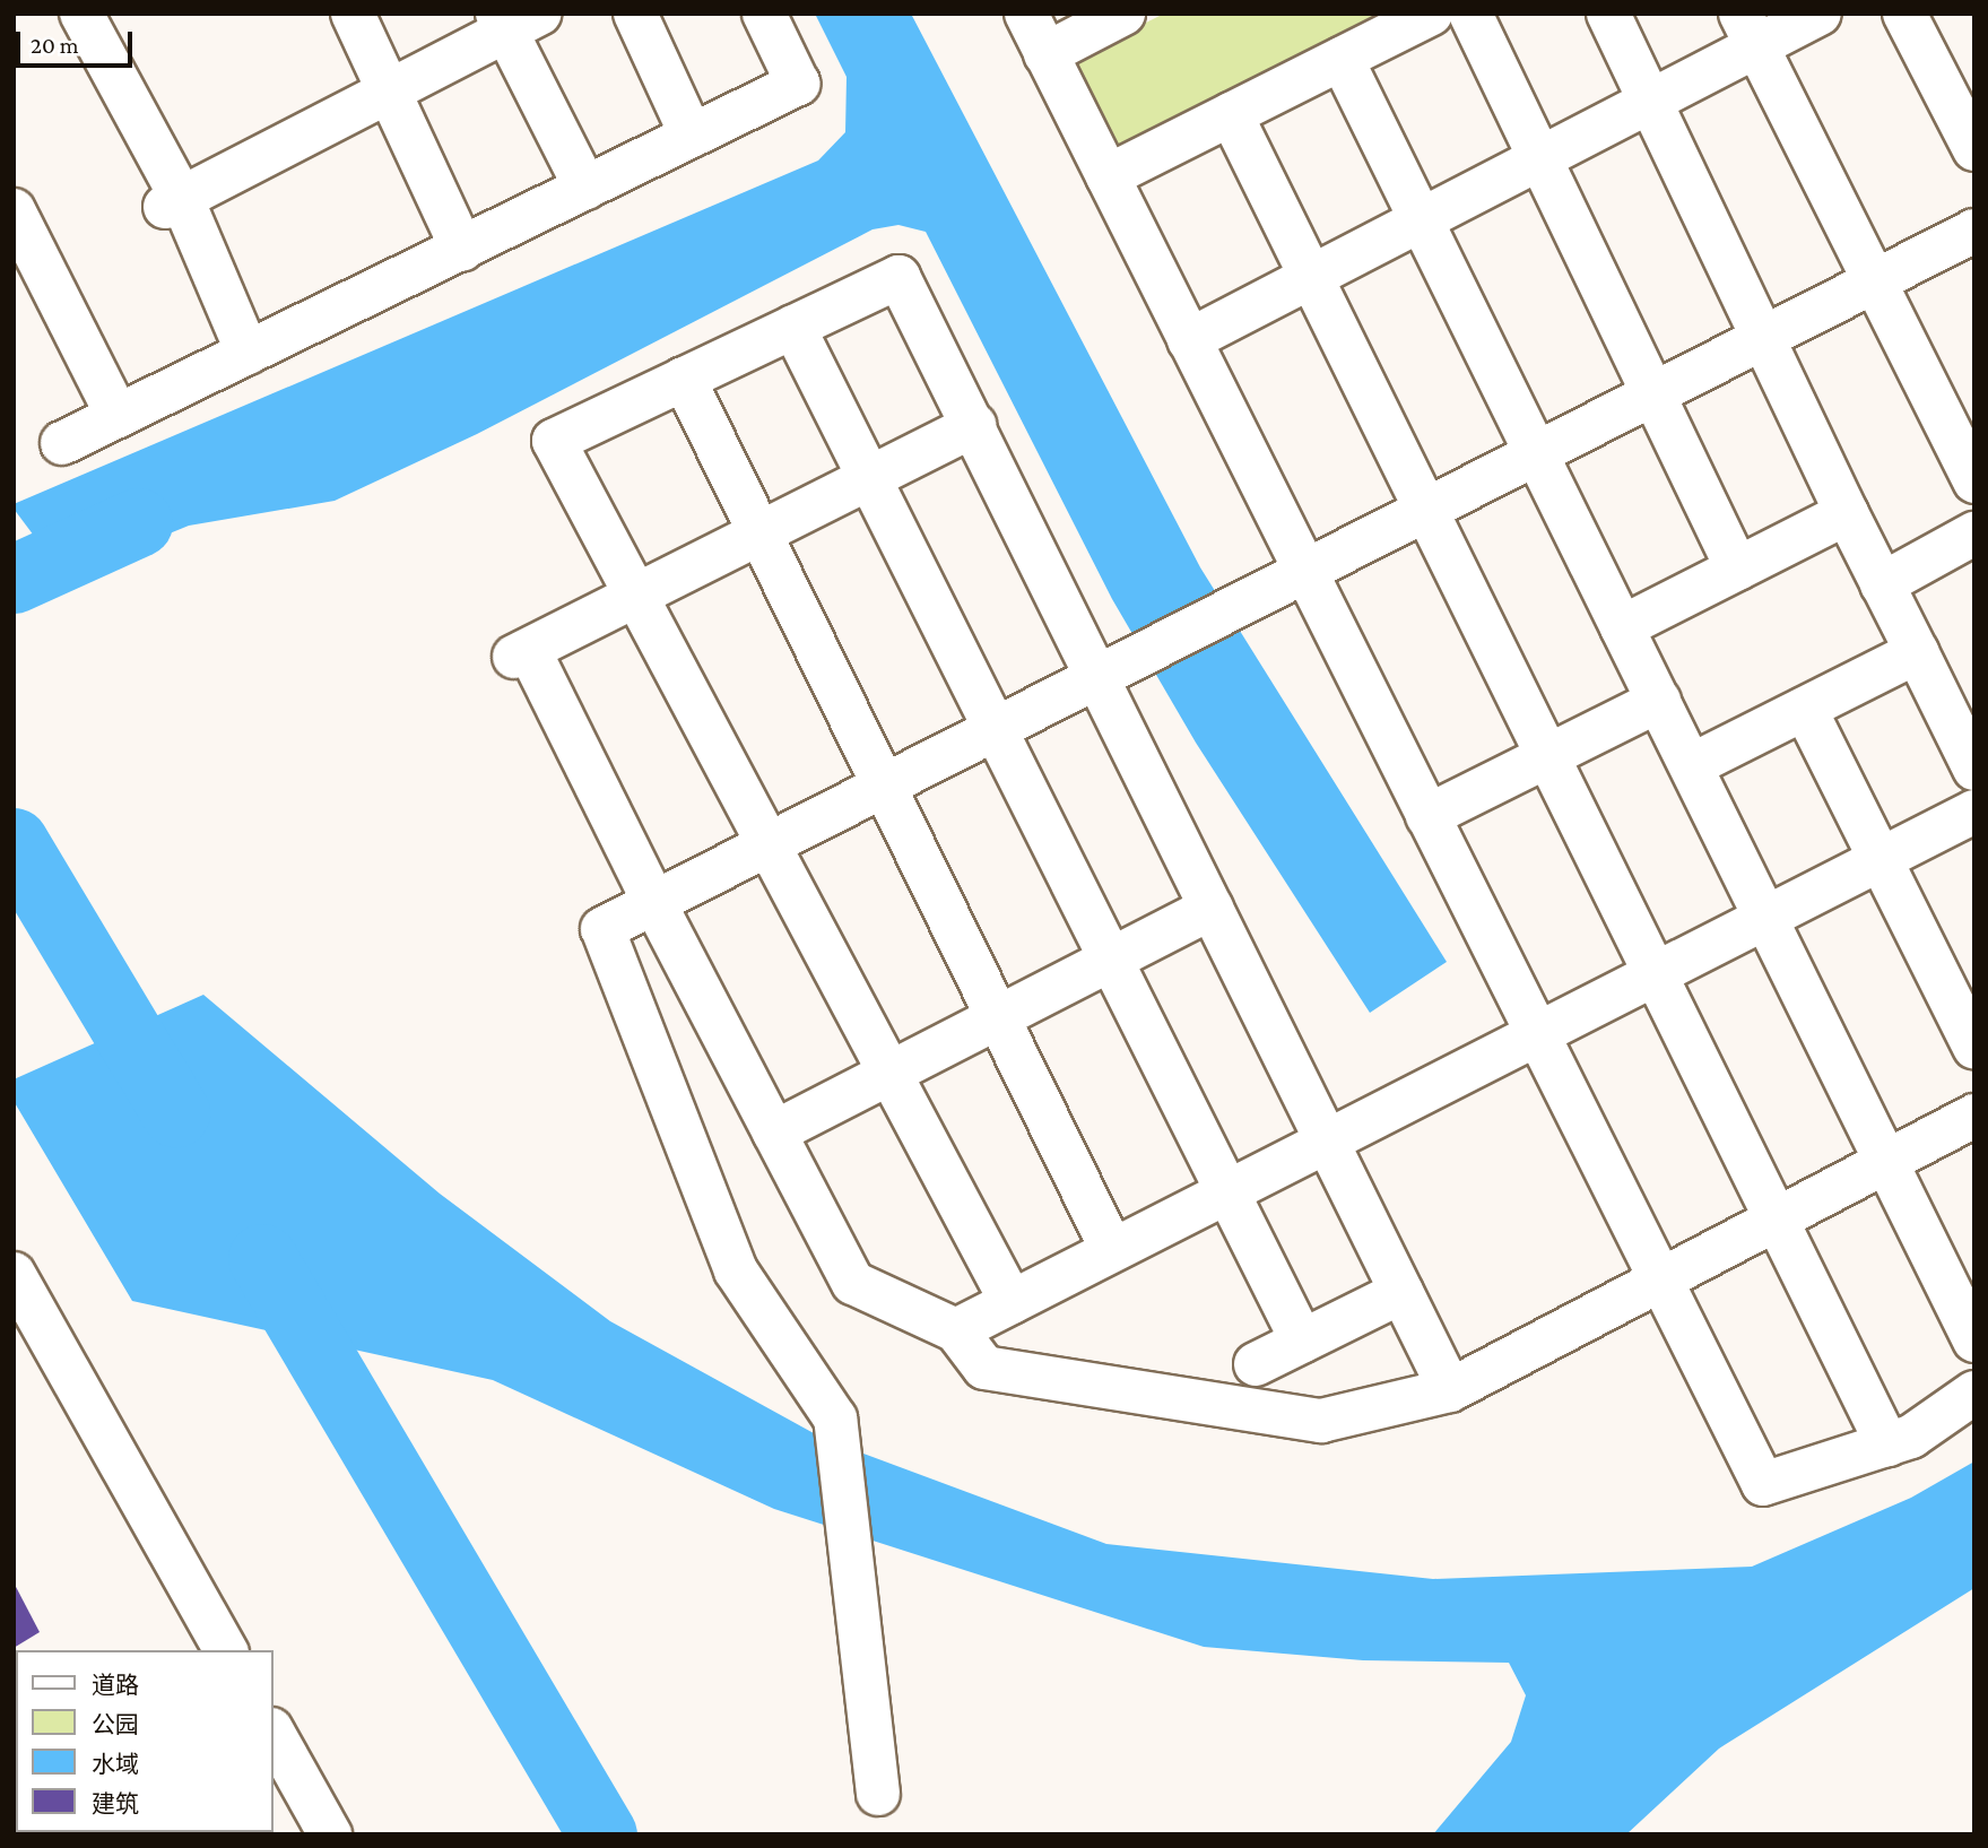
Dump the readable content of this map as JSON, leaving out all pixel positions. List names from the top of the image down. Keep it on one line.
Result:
{"legend":["道路","公园","水域","建筑"],"scale_bar":"20 m"}
